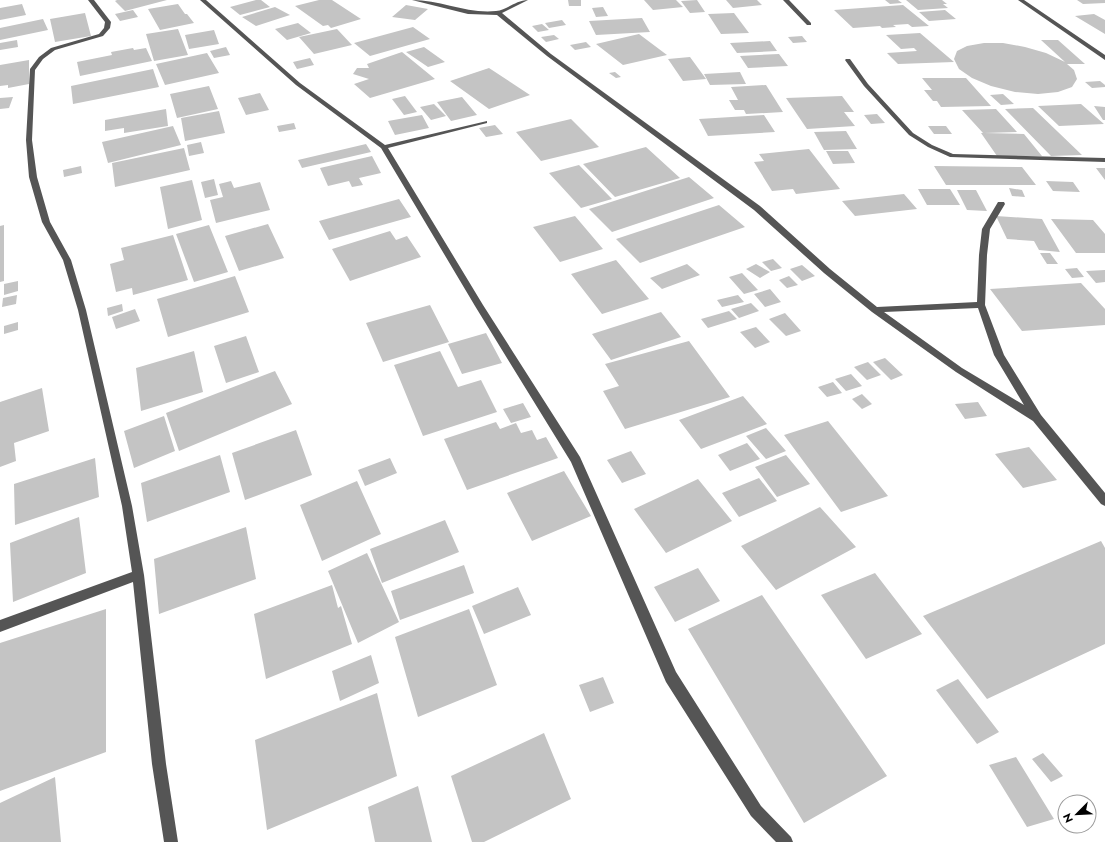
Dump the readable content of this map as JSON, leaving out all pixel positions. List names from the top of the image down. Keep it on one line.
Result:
{"north":"bottom left"}
